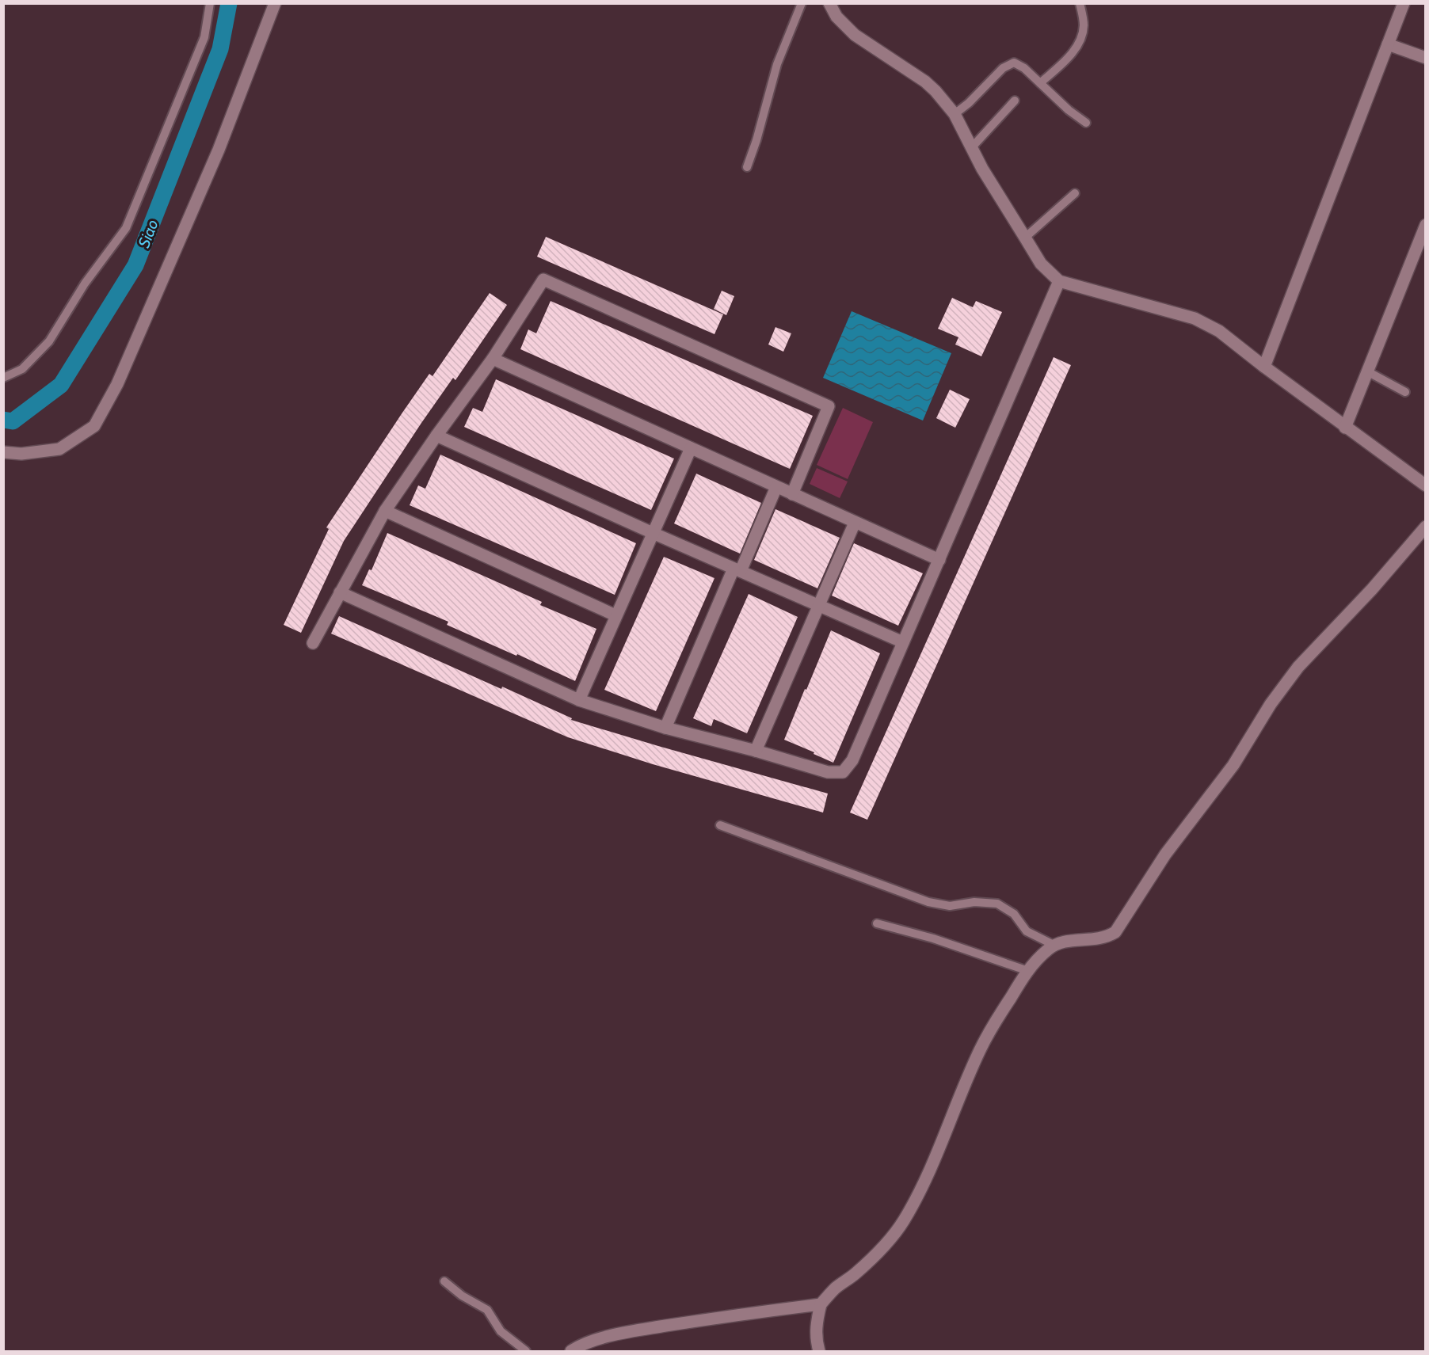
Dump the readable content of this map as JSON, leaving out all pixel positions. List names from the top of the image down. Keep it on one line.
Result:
{"water":["Siao"]}
